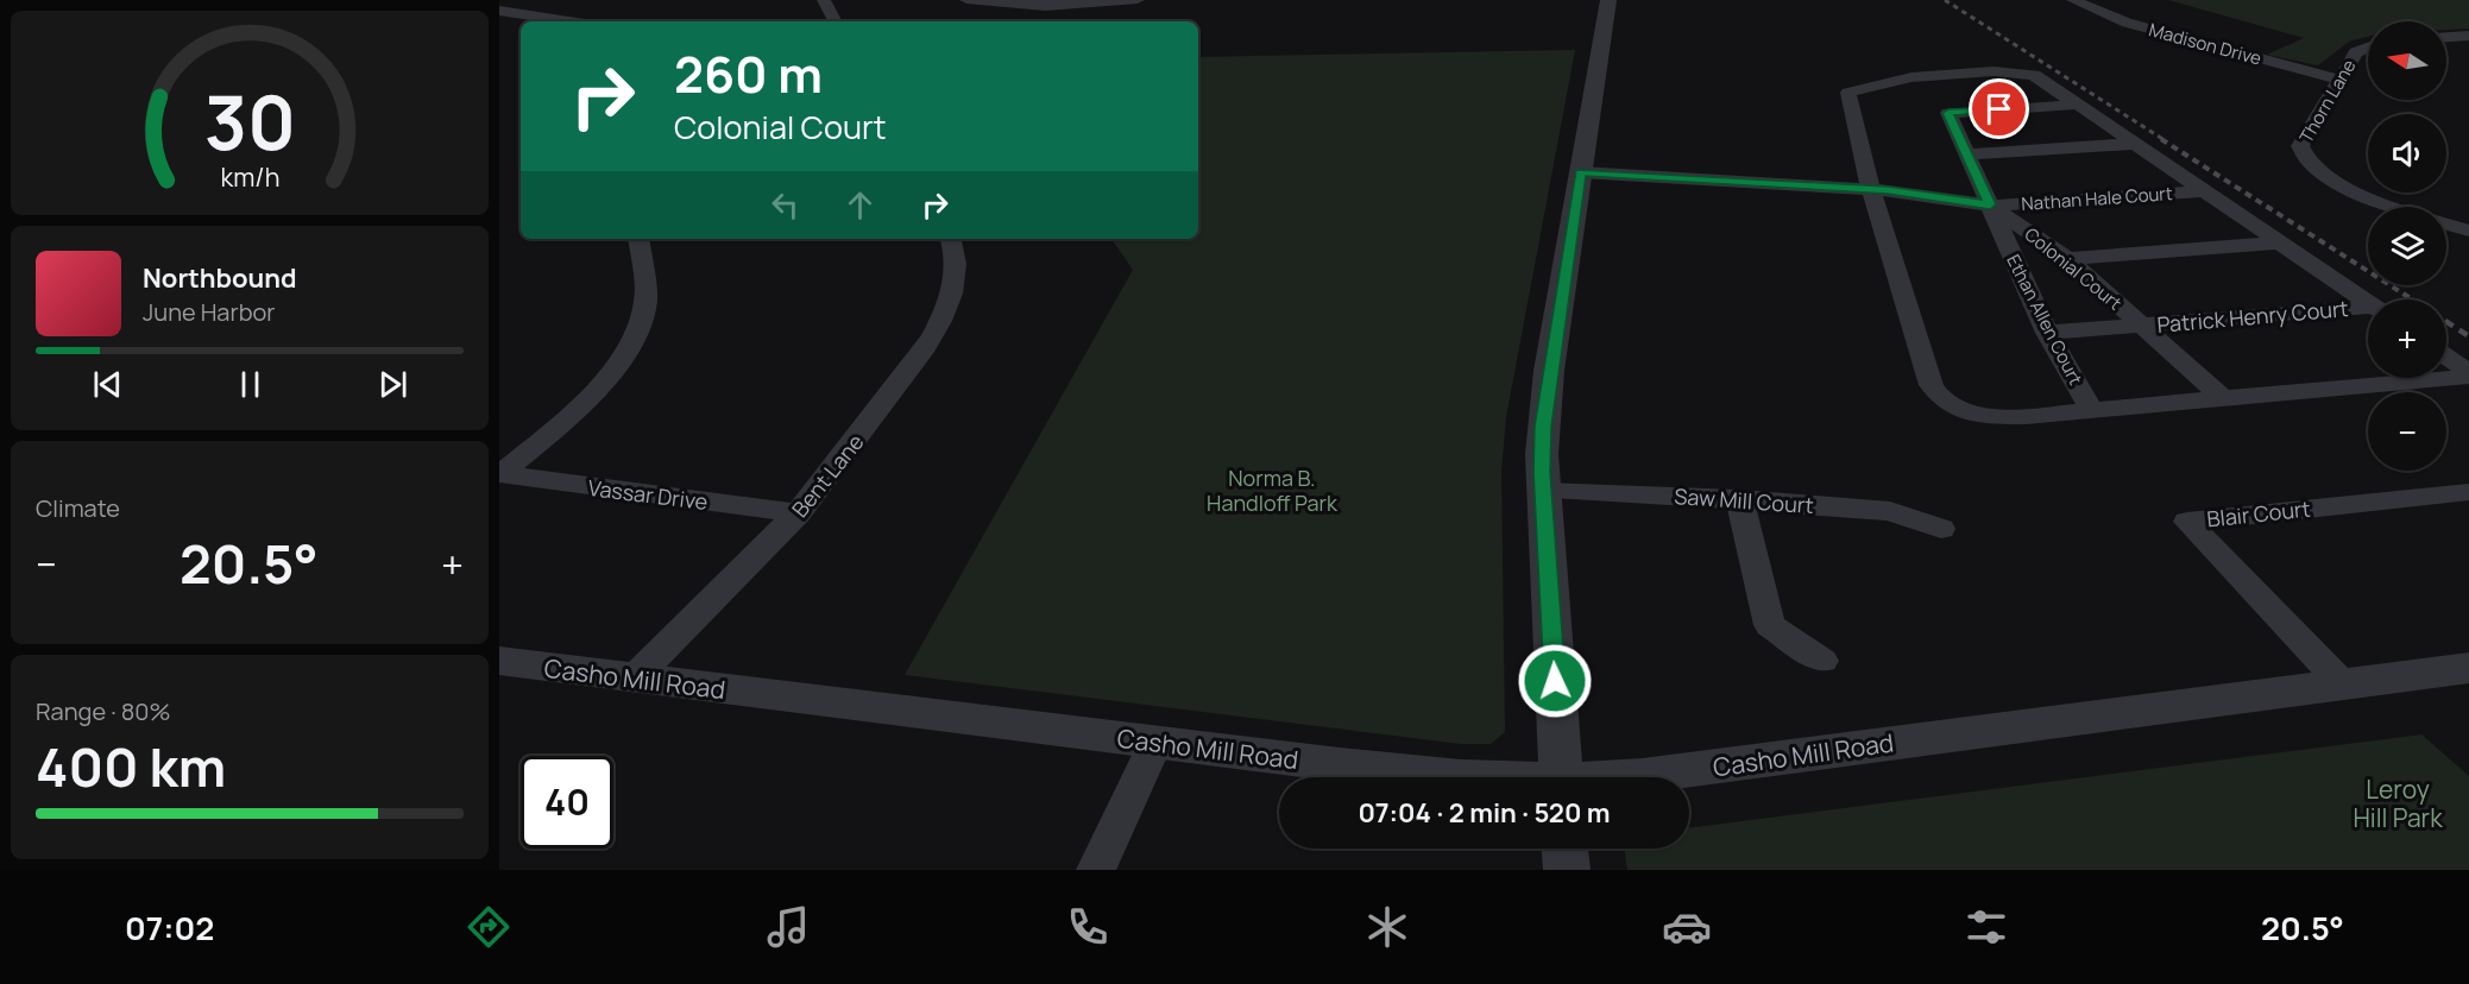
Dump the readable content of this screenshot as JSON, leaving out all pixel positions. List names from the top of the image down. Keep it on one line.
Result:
{"streets":{"street":["Madison Drive","Thorn Lane","Nathan Hale Court","Colonial Court","Patrick Henry Court","Ethan Allen Court","Bent Lane","Vassar Drive","Saw Mill Court","Blair Court","Casho Mill Road"]},"crossings":[["Madison Drive","Thorn Lane"],["Nathan Hale Court","Colonial Court"],["Nathan Hale Court","Ethan Allen Court"],["Colonial Court","Patrick Henry Court"],["Colonial Court","Ethan Allen Court"],["Patrick Henry Court","Ethan Allen Court"],["Bent Lane","Vassar Drive"],["Bent Lane","Casho Mill Road"],["Blair Court","Casho Mill Road"]],"parks":["Norma B. Handloff Park","Leroy Hill Park"],"north":"left","page":{"map_buttons":["+","−"],"turn":["260 m","Colonial Court"],"song":["Northbound","June Harbor"],"tile":["Climate",["Range · 80%","400 km"]],"heat":["−","20.5°","+"],"limit":"40","trip":"07:04 · 2 min · 520 m","tabs":["07:02","20.5°"],"gauge":["30","km/h"]}}
